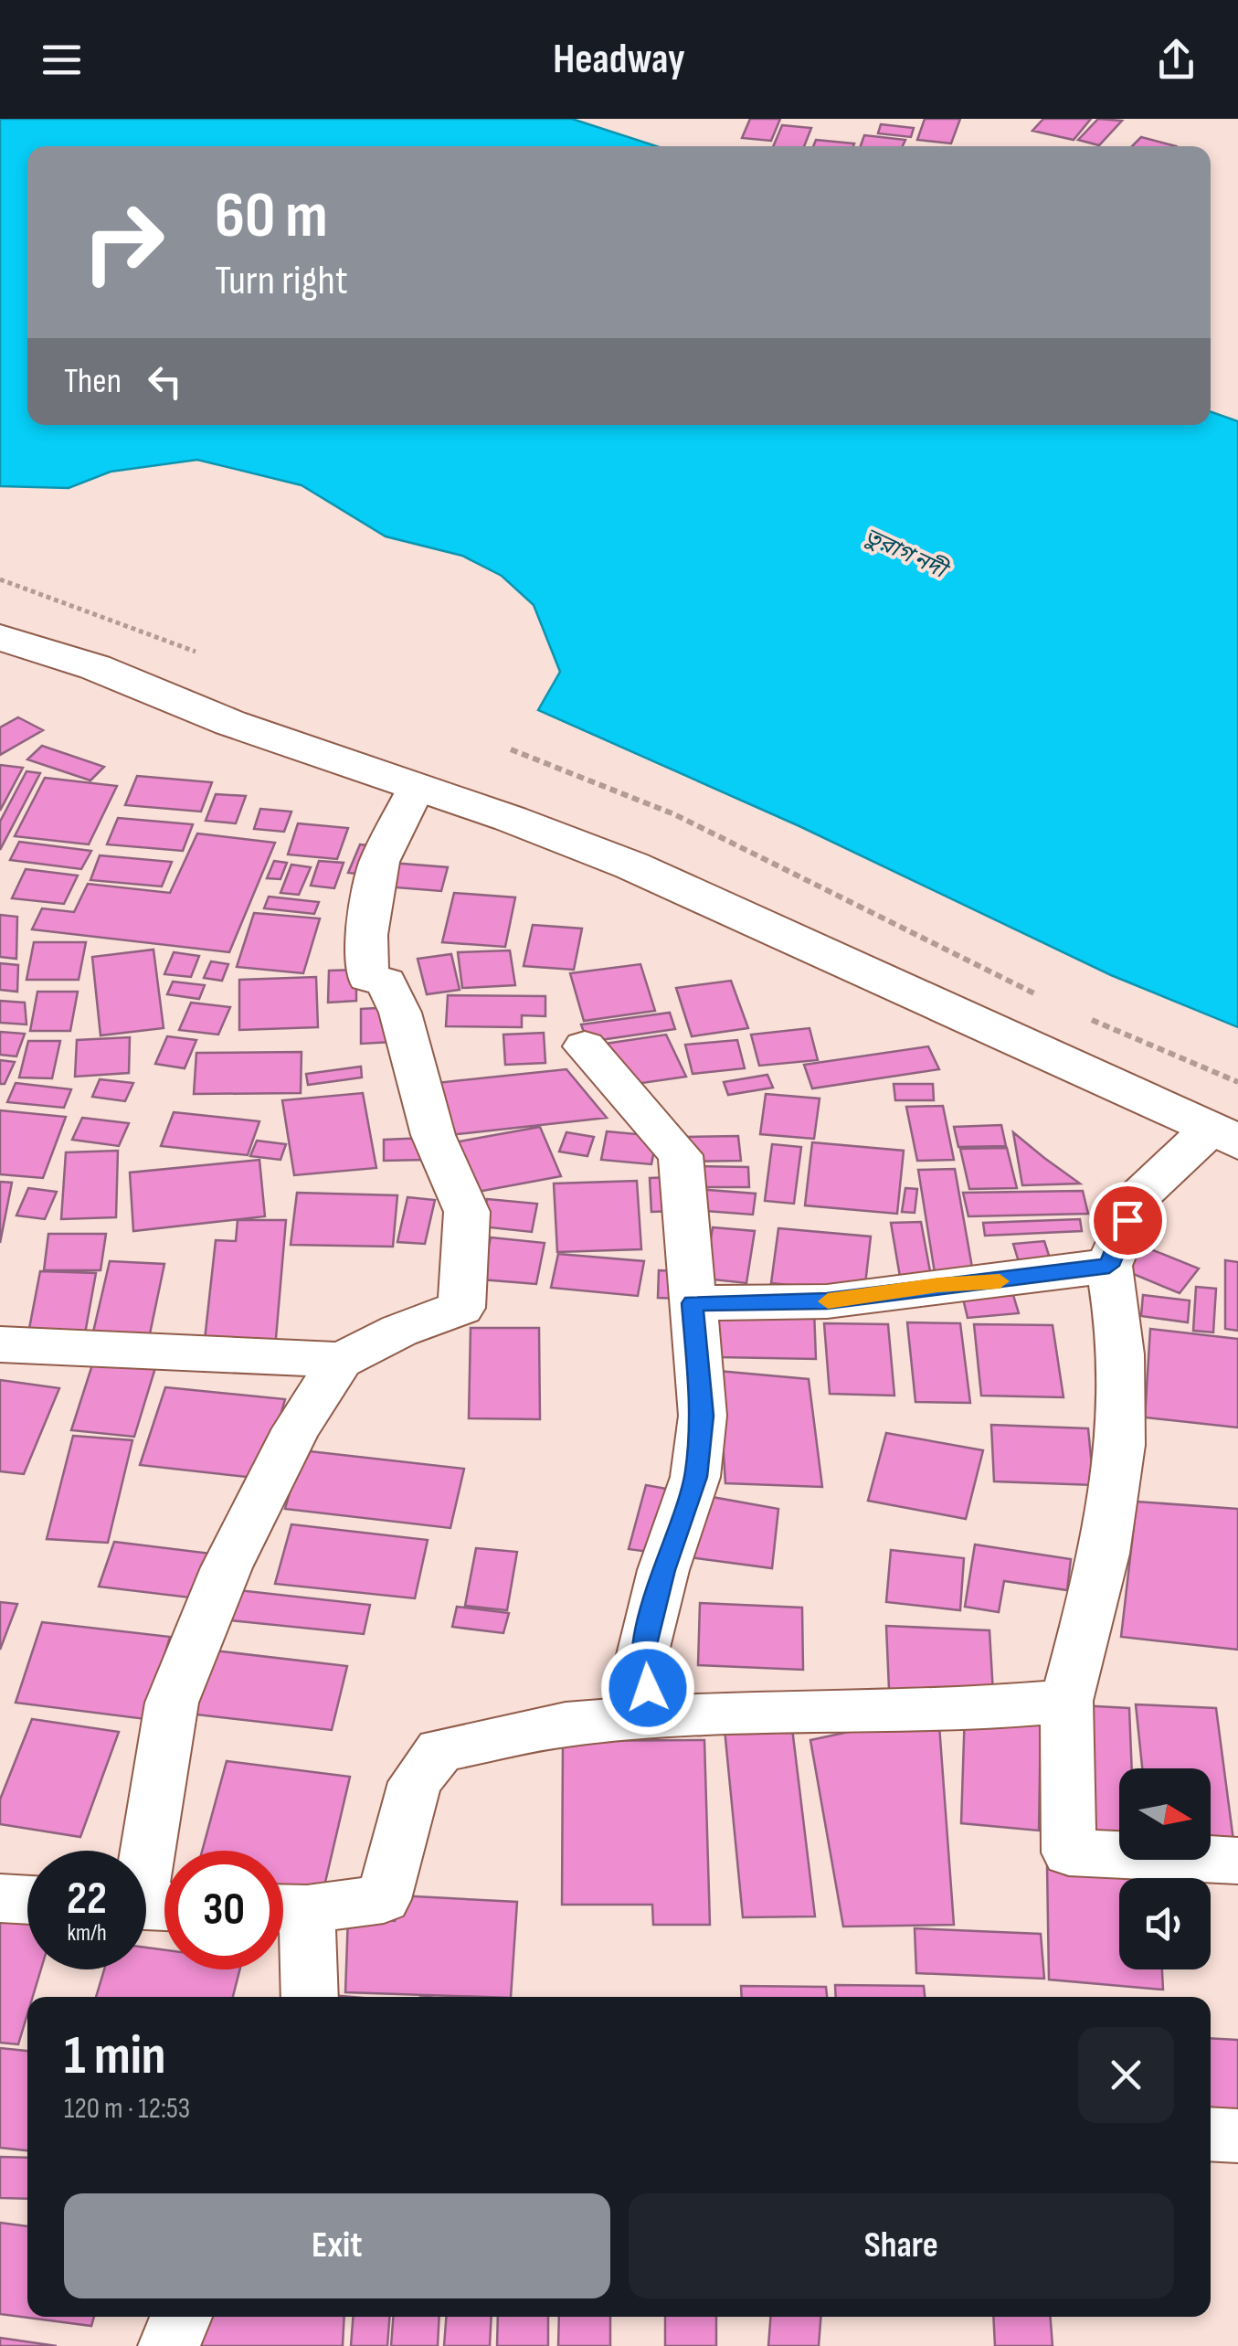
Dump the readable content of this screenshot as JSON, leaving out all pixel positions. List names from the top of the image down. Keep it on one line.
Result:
{"water":["তুরাগ নদী"],"north":"right","page":{"header":"Headway","turn":["60 m","Turn right"],"then":"Then","speed":"22 km/h","limit":"30","heading":["1 min","120 m · 12:53"],"buttons":["Exit","Share"]}}
